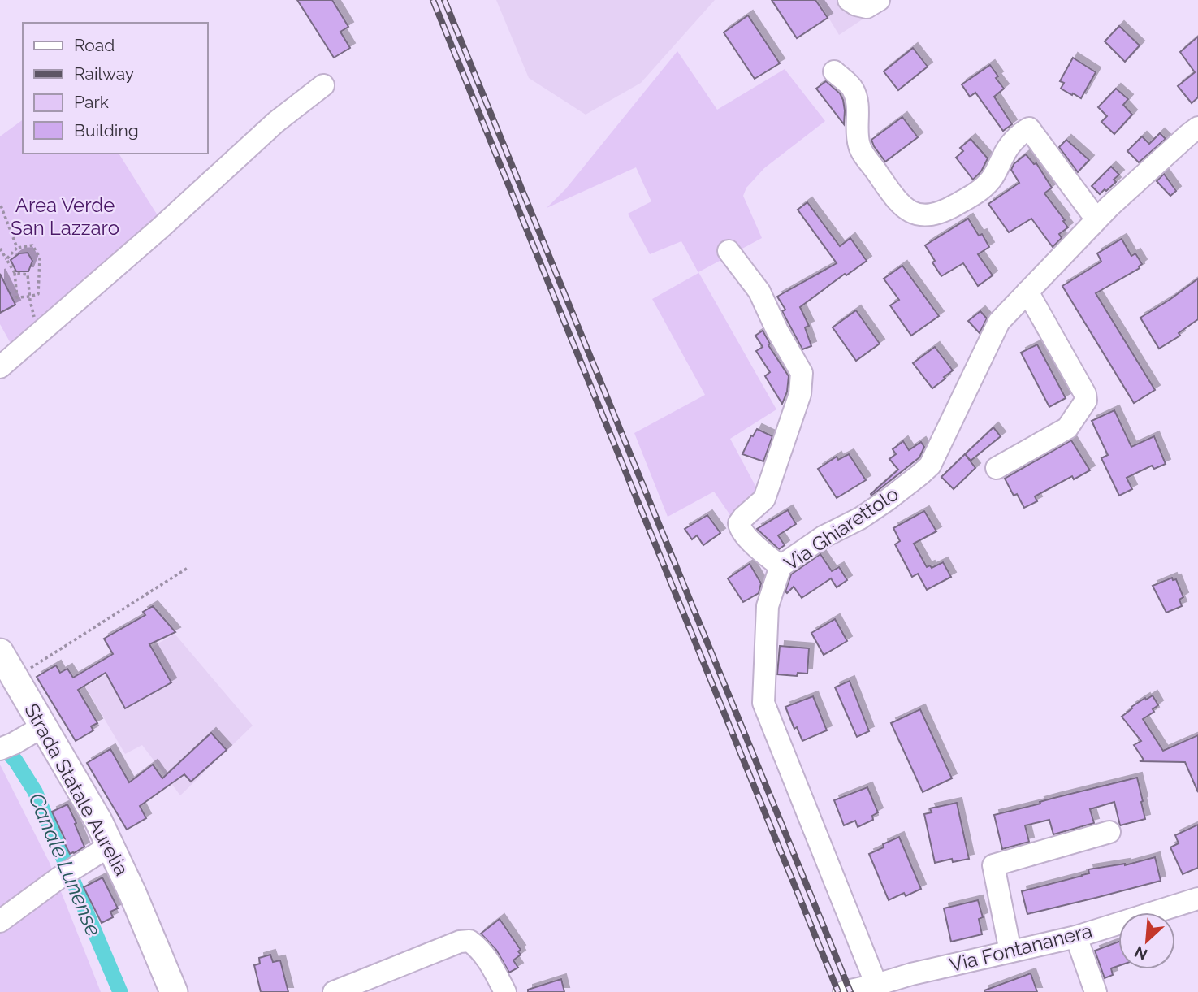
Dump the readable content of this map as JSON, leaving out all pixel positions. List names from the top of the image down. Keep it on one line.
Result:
{"streets":{"main road":["Strada Statale Aurelia"],"street":["Via Ghiarettolo","Via Fontananera"]},"crossings":[["Via Ghiarettolo","Via Fontananera"]],"water":["Canale Lunense"],"parks":["Area Verde San Lazzaro"],"legend":["Road","Railway","Park","Building"],"north":"bottom left"}
